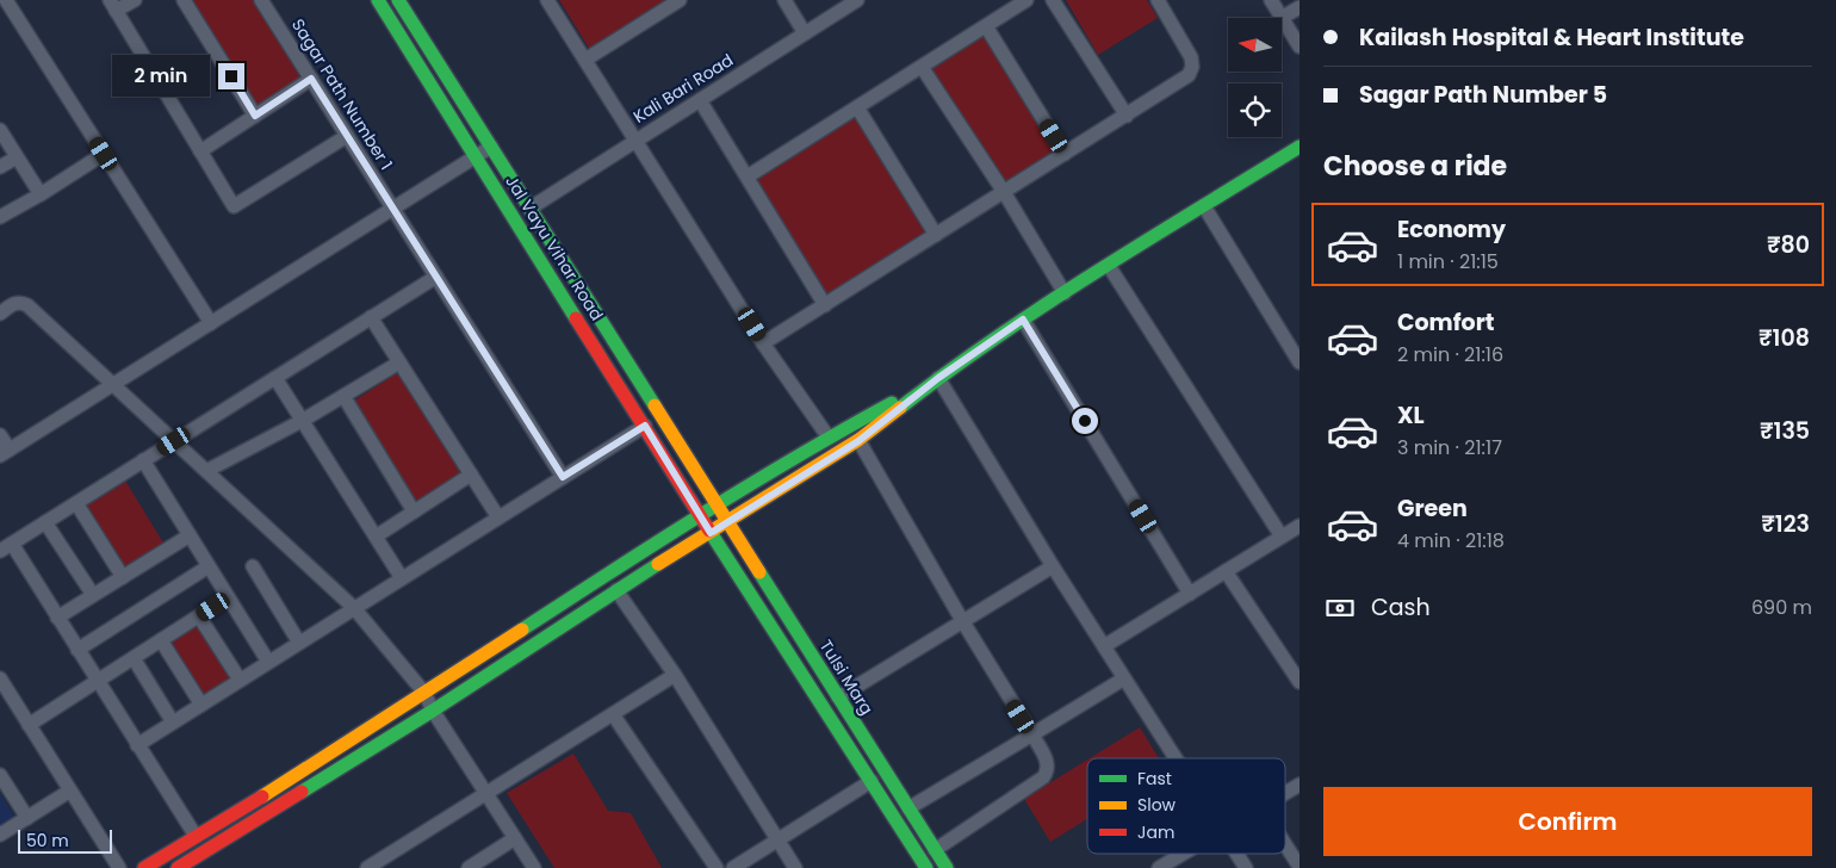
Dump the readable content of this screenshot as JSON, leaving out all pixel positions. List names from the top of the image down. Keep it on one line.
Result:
{"streets":{"street":["Kali Bari Road","Sagar Path Number 1","Jal Vayu Vihar Road","Tulsi Marg"]},"crossings":[["Kali Bari Road","Jal Vayu Vihar Road"],["Jal Vayu Vihar Road","Tulsi Marg"]],"legend":["Fast","Slow","Jam"],"scale_bar":"50 m","north":"left","page":{"banner":["Kailash Hospital & Heart Institute","Sagar Path Number 5"],"bubble":"2 min","heading":"Choose a ride","list":[{"name":"Economy","note":"1 min · 21:15","value":"₹80"},{"name":"Comfort","note":"2 min · 21:16","value":"₹108"},{"name":"XL","note":"3 min · 21:17","value":"₹135"},{"name":"Green","note":"4 min · 21:18","value":"₹123"}],"pay":["Cash","690 m"],"buttons":"Confirm","scale":"50 m"}}
